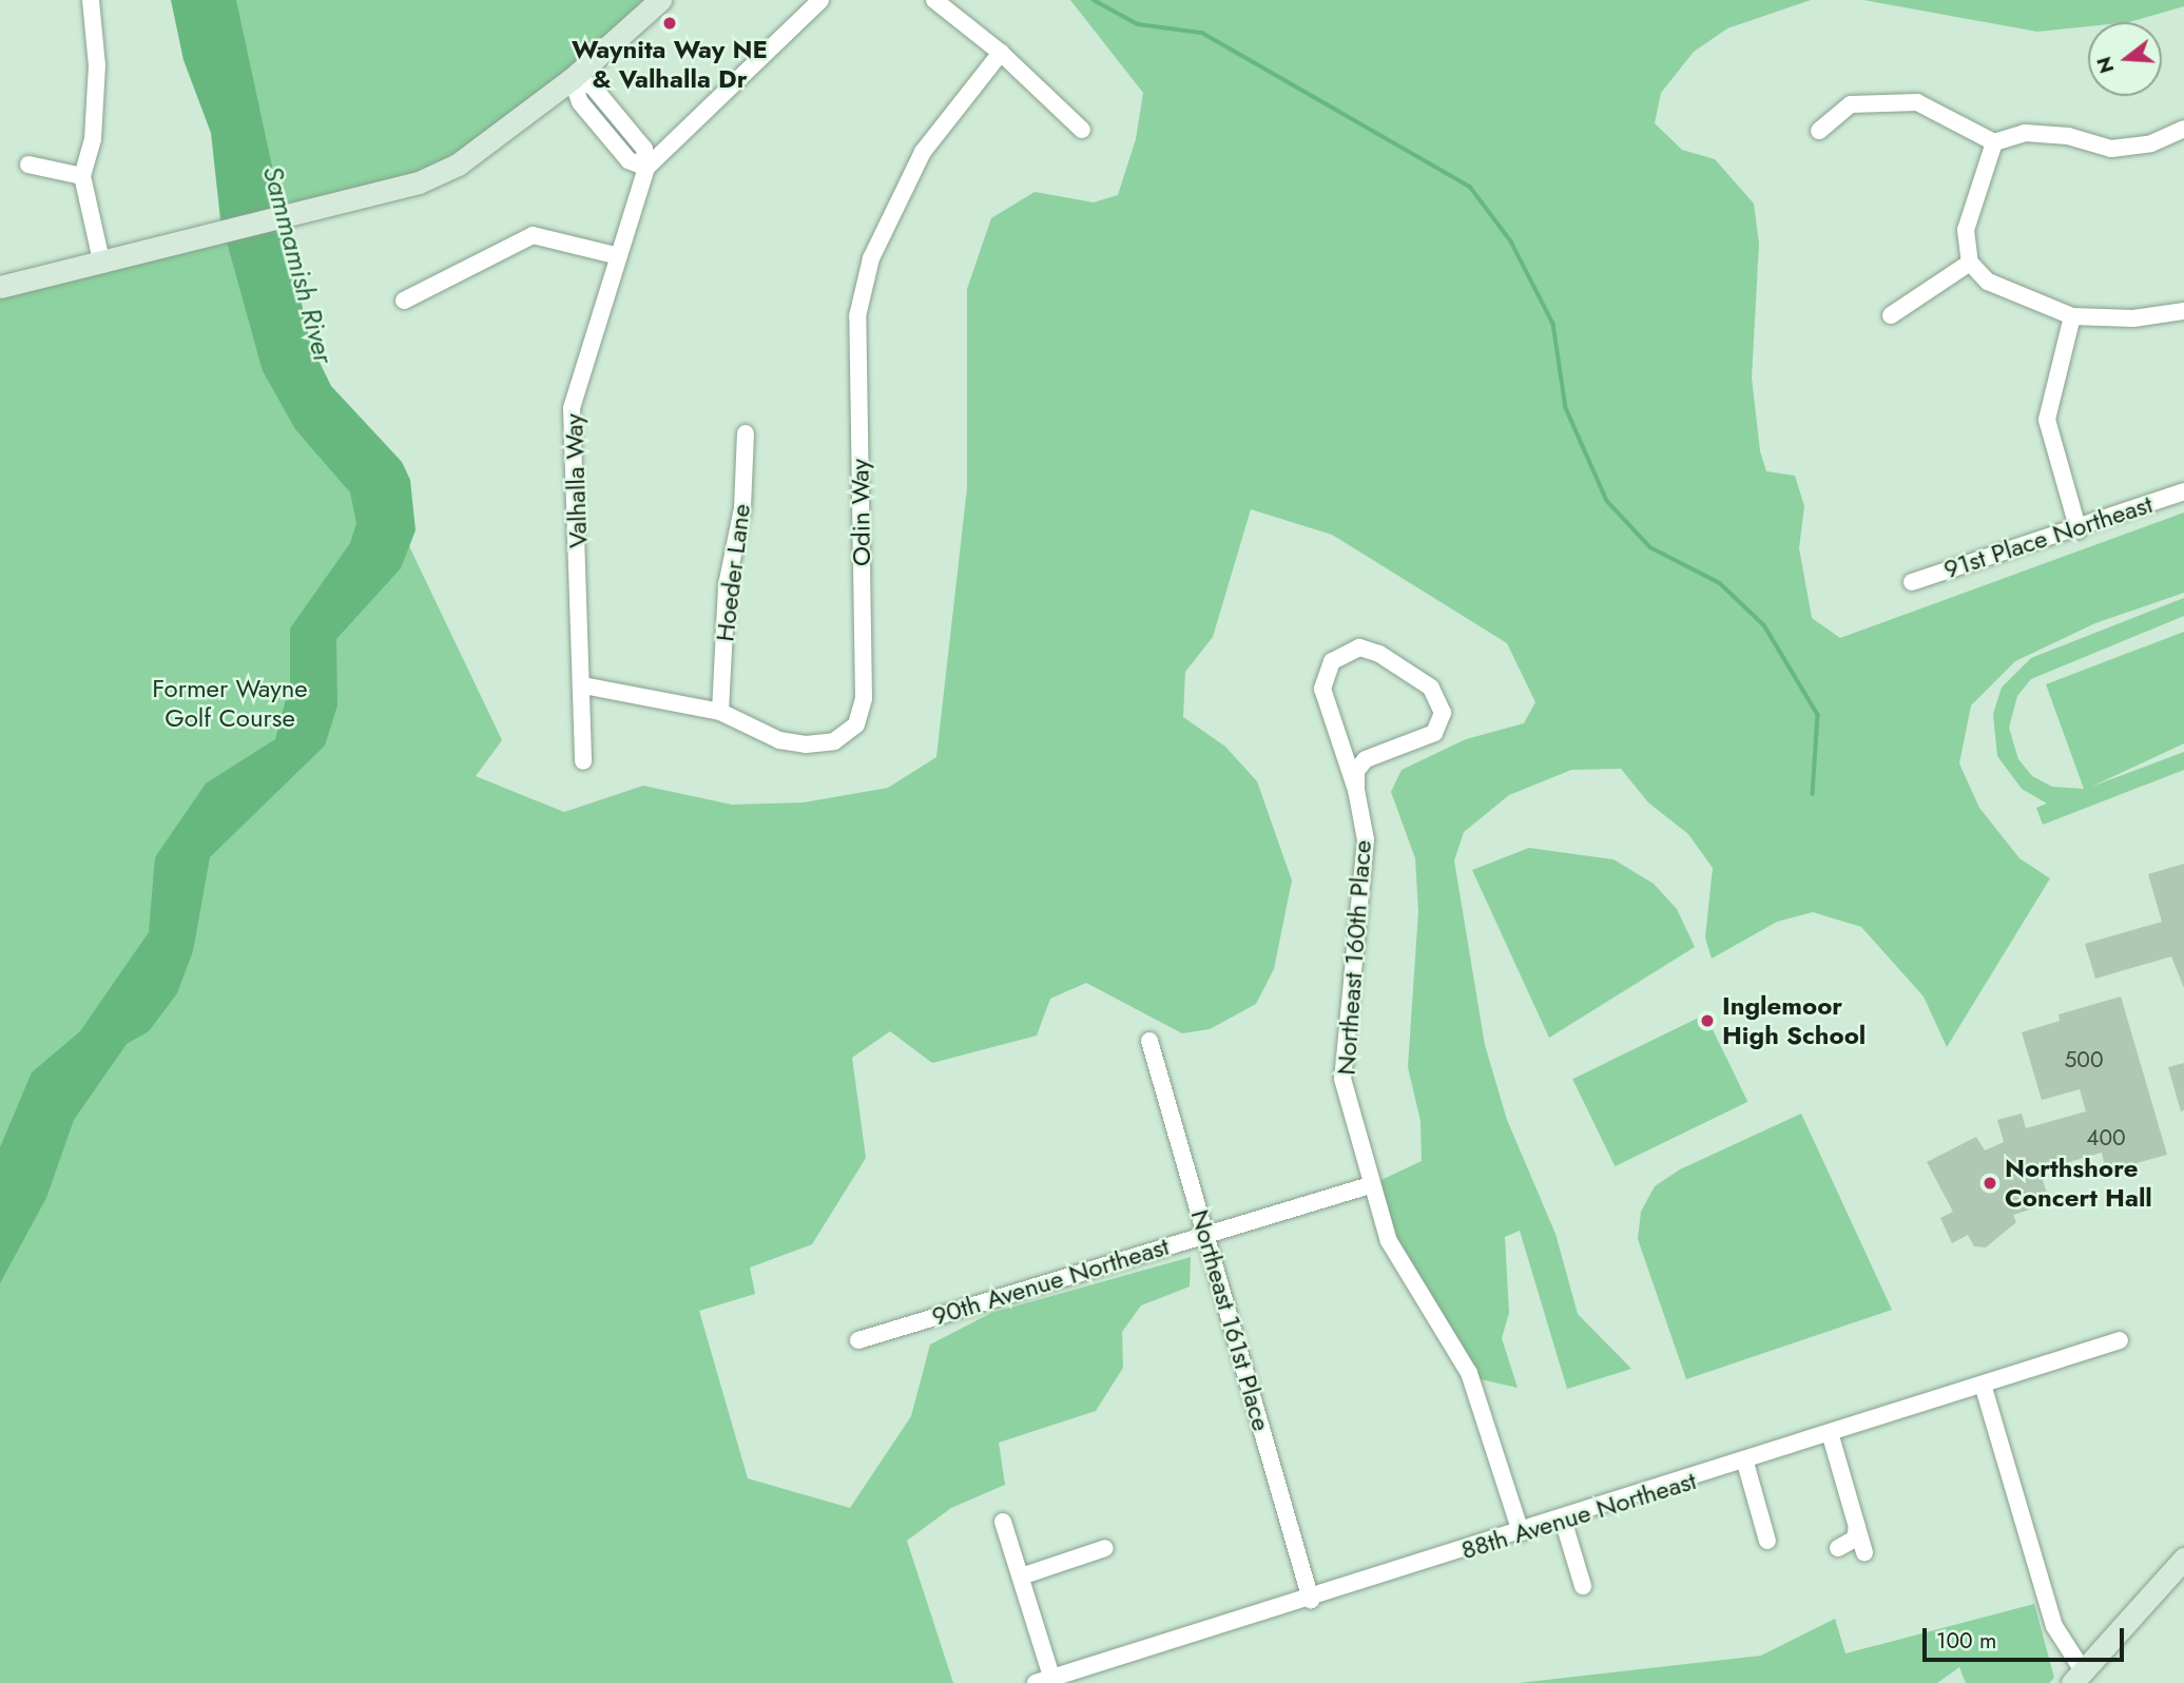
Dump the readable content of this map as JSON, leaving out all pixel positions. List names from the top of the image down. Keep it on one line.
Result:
{"streets":{"street":["Valhalla Way","Odin Way","91st Place Northeast","Hoeder Lane","Northeast 160th Place","90th Avenue Northeast","Northeast 161st Place","88th Avenue Northeast"]},"crossings":[["Valhalla Way","Odin Way"],["Odin Way","Hoeder Lane"],["Northeast 160th Place","90th Avenue Northeast"],["Northeast 160th Place","88th Avenue Northeast"],["90th Avenue Northeast","Northeast 161st Place"],["Northeast 161st Place","88th Avenue Northeast"]],"water":["Sammamish River"],"parks":["Former Wayne Golf Course"],"places":["Waynita Way NE & Valhalla Dr","Inglemoor High School","Northshore Concert Hall"],"house_numbers":["500","400"],"scale_bar":"100 m","north":"left"}
